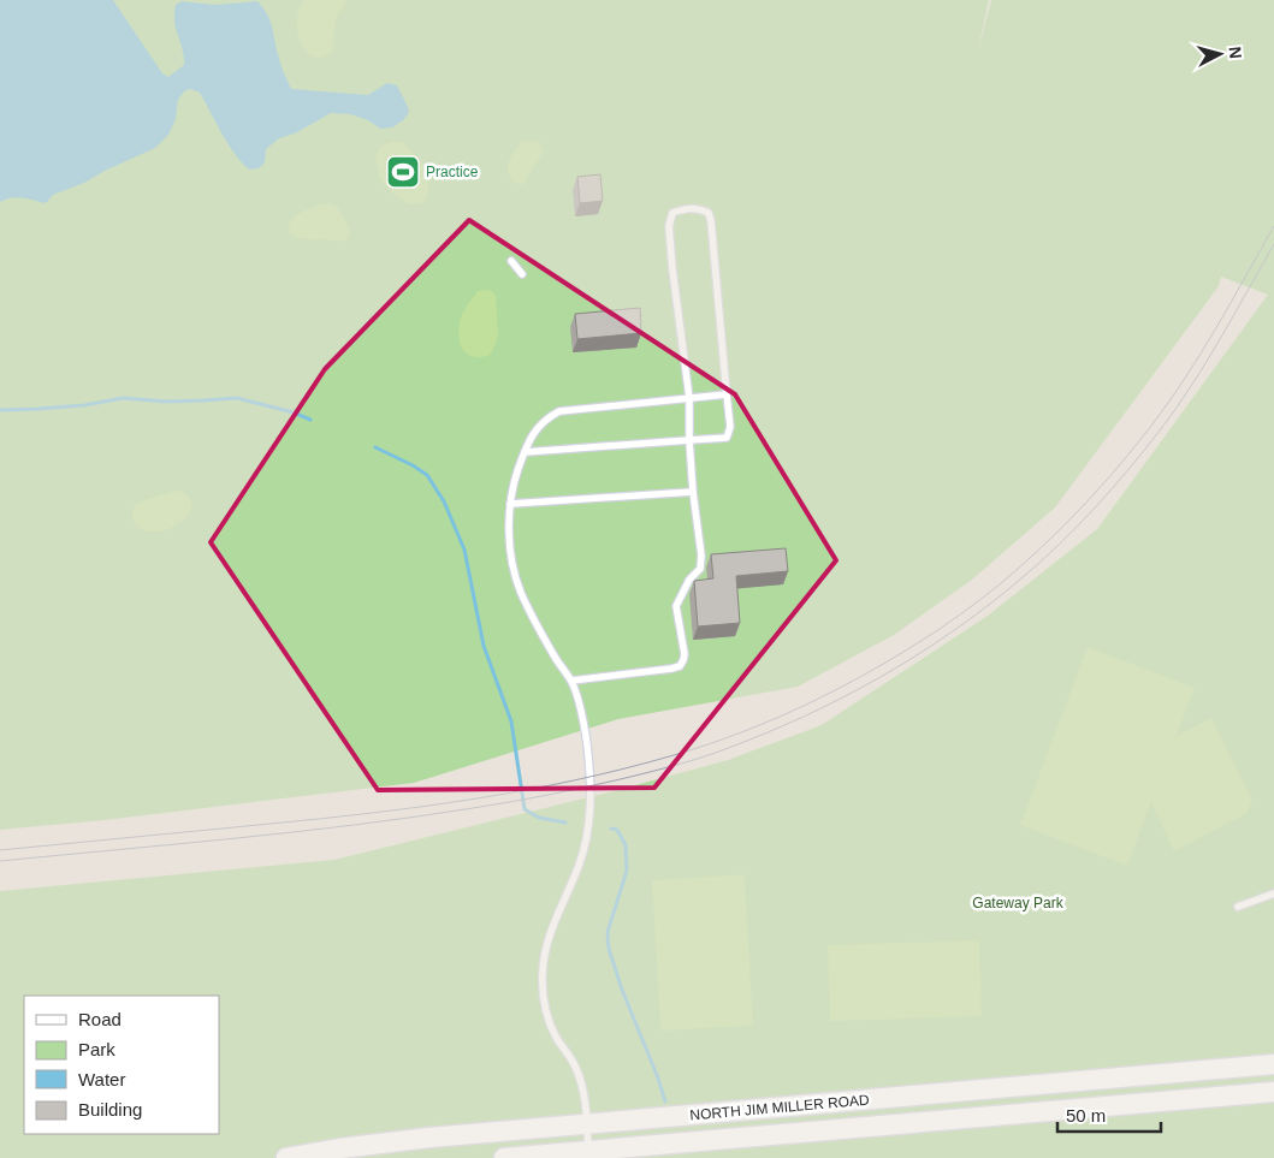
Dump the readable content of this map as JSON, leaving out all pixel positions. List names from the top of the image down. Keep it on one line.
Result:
{"streets":{"main road":["NORTH JIM MILLER ROAD"]},"parks":["Gateway Park"],"places":{"sports":["Practice"]},"legend":["Road","Park","Water","Building"],"scale_bar":"50 m","north":"right"}
